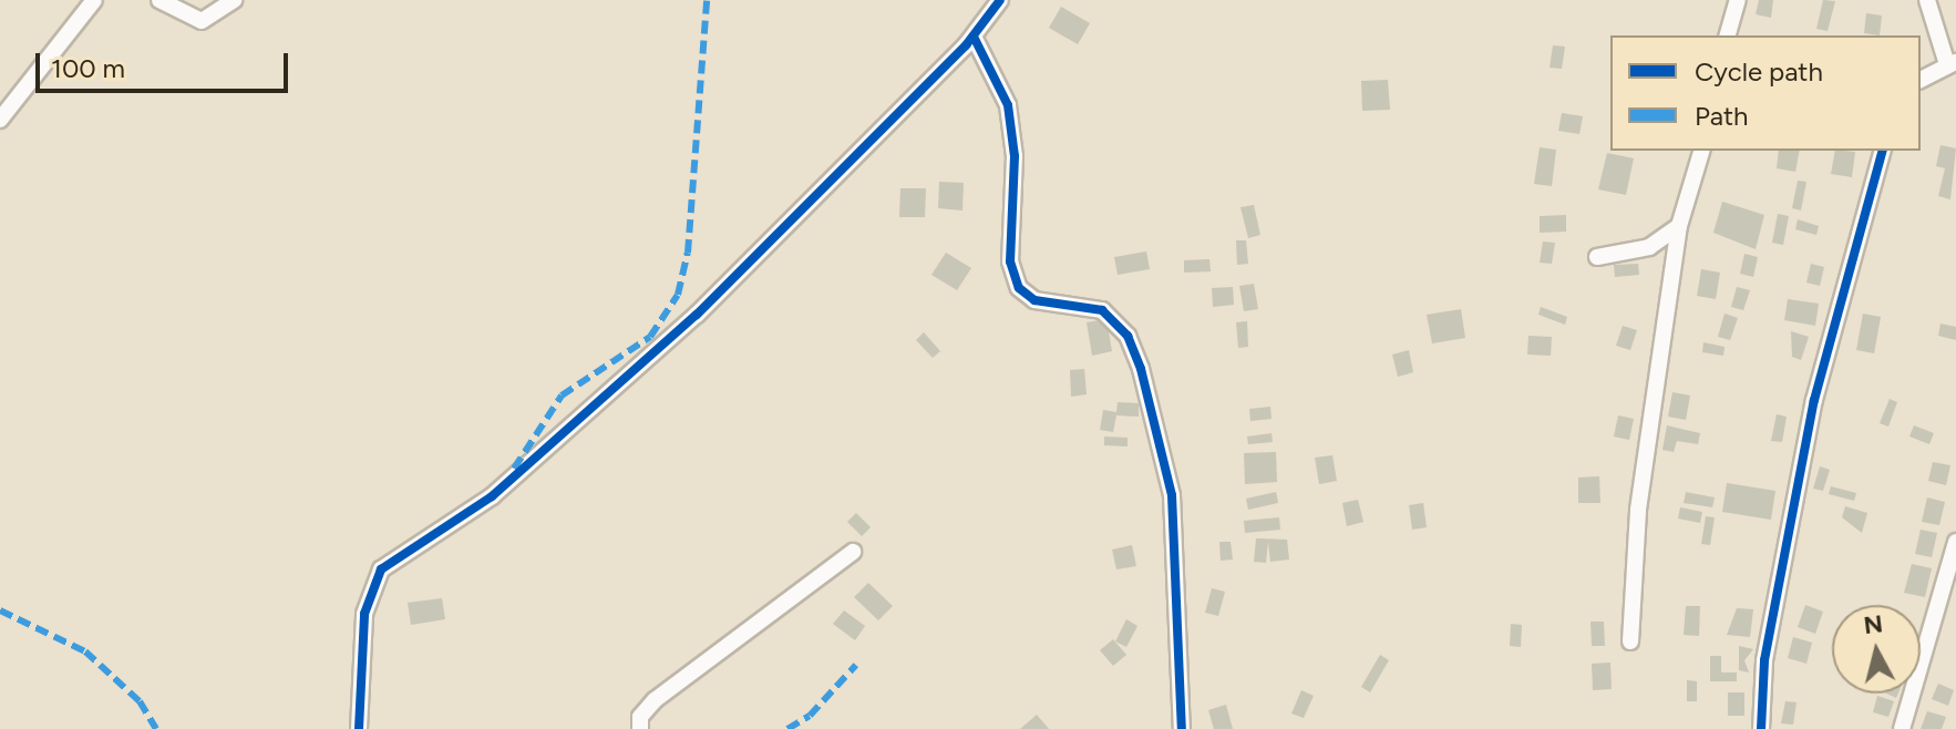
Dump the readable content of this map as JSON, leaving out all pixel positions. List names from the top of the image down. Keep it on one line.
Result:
{"legend":["Cycle path","Path"],"scale_bar":"100 m","north":"top"}
